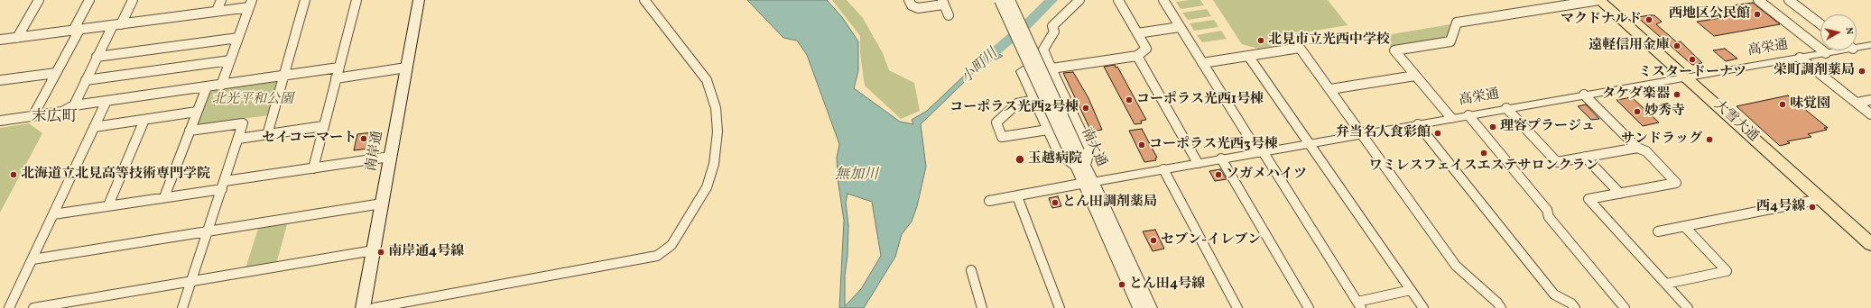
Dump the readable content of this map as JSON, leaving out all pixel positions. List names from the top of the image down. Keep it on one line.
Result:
{"streets":{"highway":["大雪大通"],"main road":["南岸通"],"street":["高栄通","南大通"]},"crossings":[["高栄通","大雪大通"],["高栄通","南大通"]],"districts":["末広町"],"water":["小町川","無加川"],"parks":["北光平和公園"],"places":["西地区公民館","マクドナルド","北見市立光西中学校","遠軽信用金庫","ミスタードーナツ","栄町調剤薬局","タケダ楽器","コーポラス光西1号棟","味覚園","コーポラス光西2号棟","妙秀寺","理容プラージュ","弁当名人食彩館","セイコーマート","サンドラッグ","コーポラス光西3号棟","ワミレスフェイスエステサロンクラン","玉越病院","北海道立北見高等技術専門学院","ソガメハイツ","とん田調剤薬局","西4号線","セブン-イレブン","南岸通4号線","とん田4号線"],"north":"right"}
